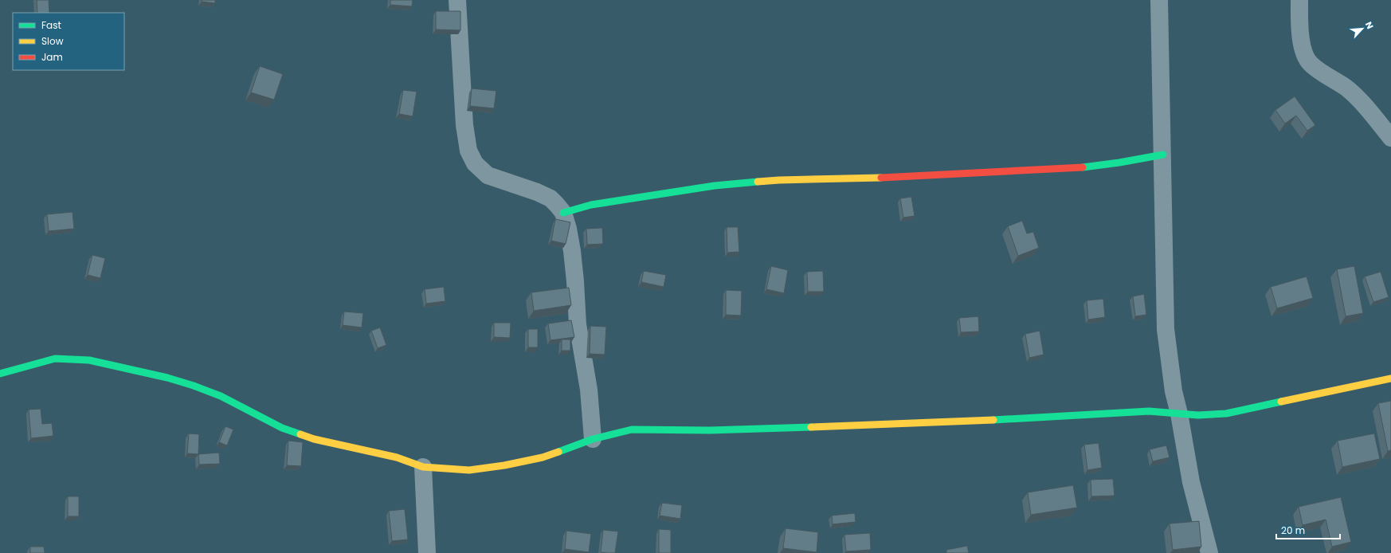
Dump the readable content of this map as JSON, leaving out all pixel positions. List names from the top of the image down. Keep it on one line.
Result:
{"legend":["Fast","Slow","Jam"],"scale_bar":"20 m","north":"top right"}
